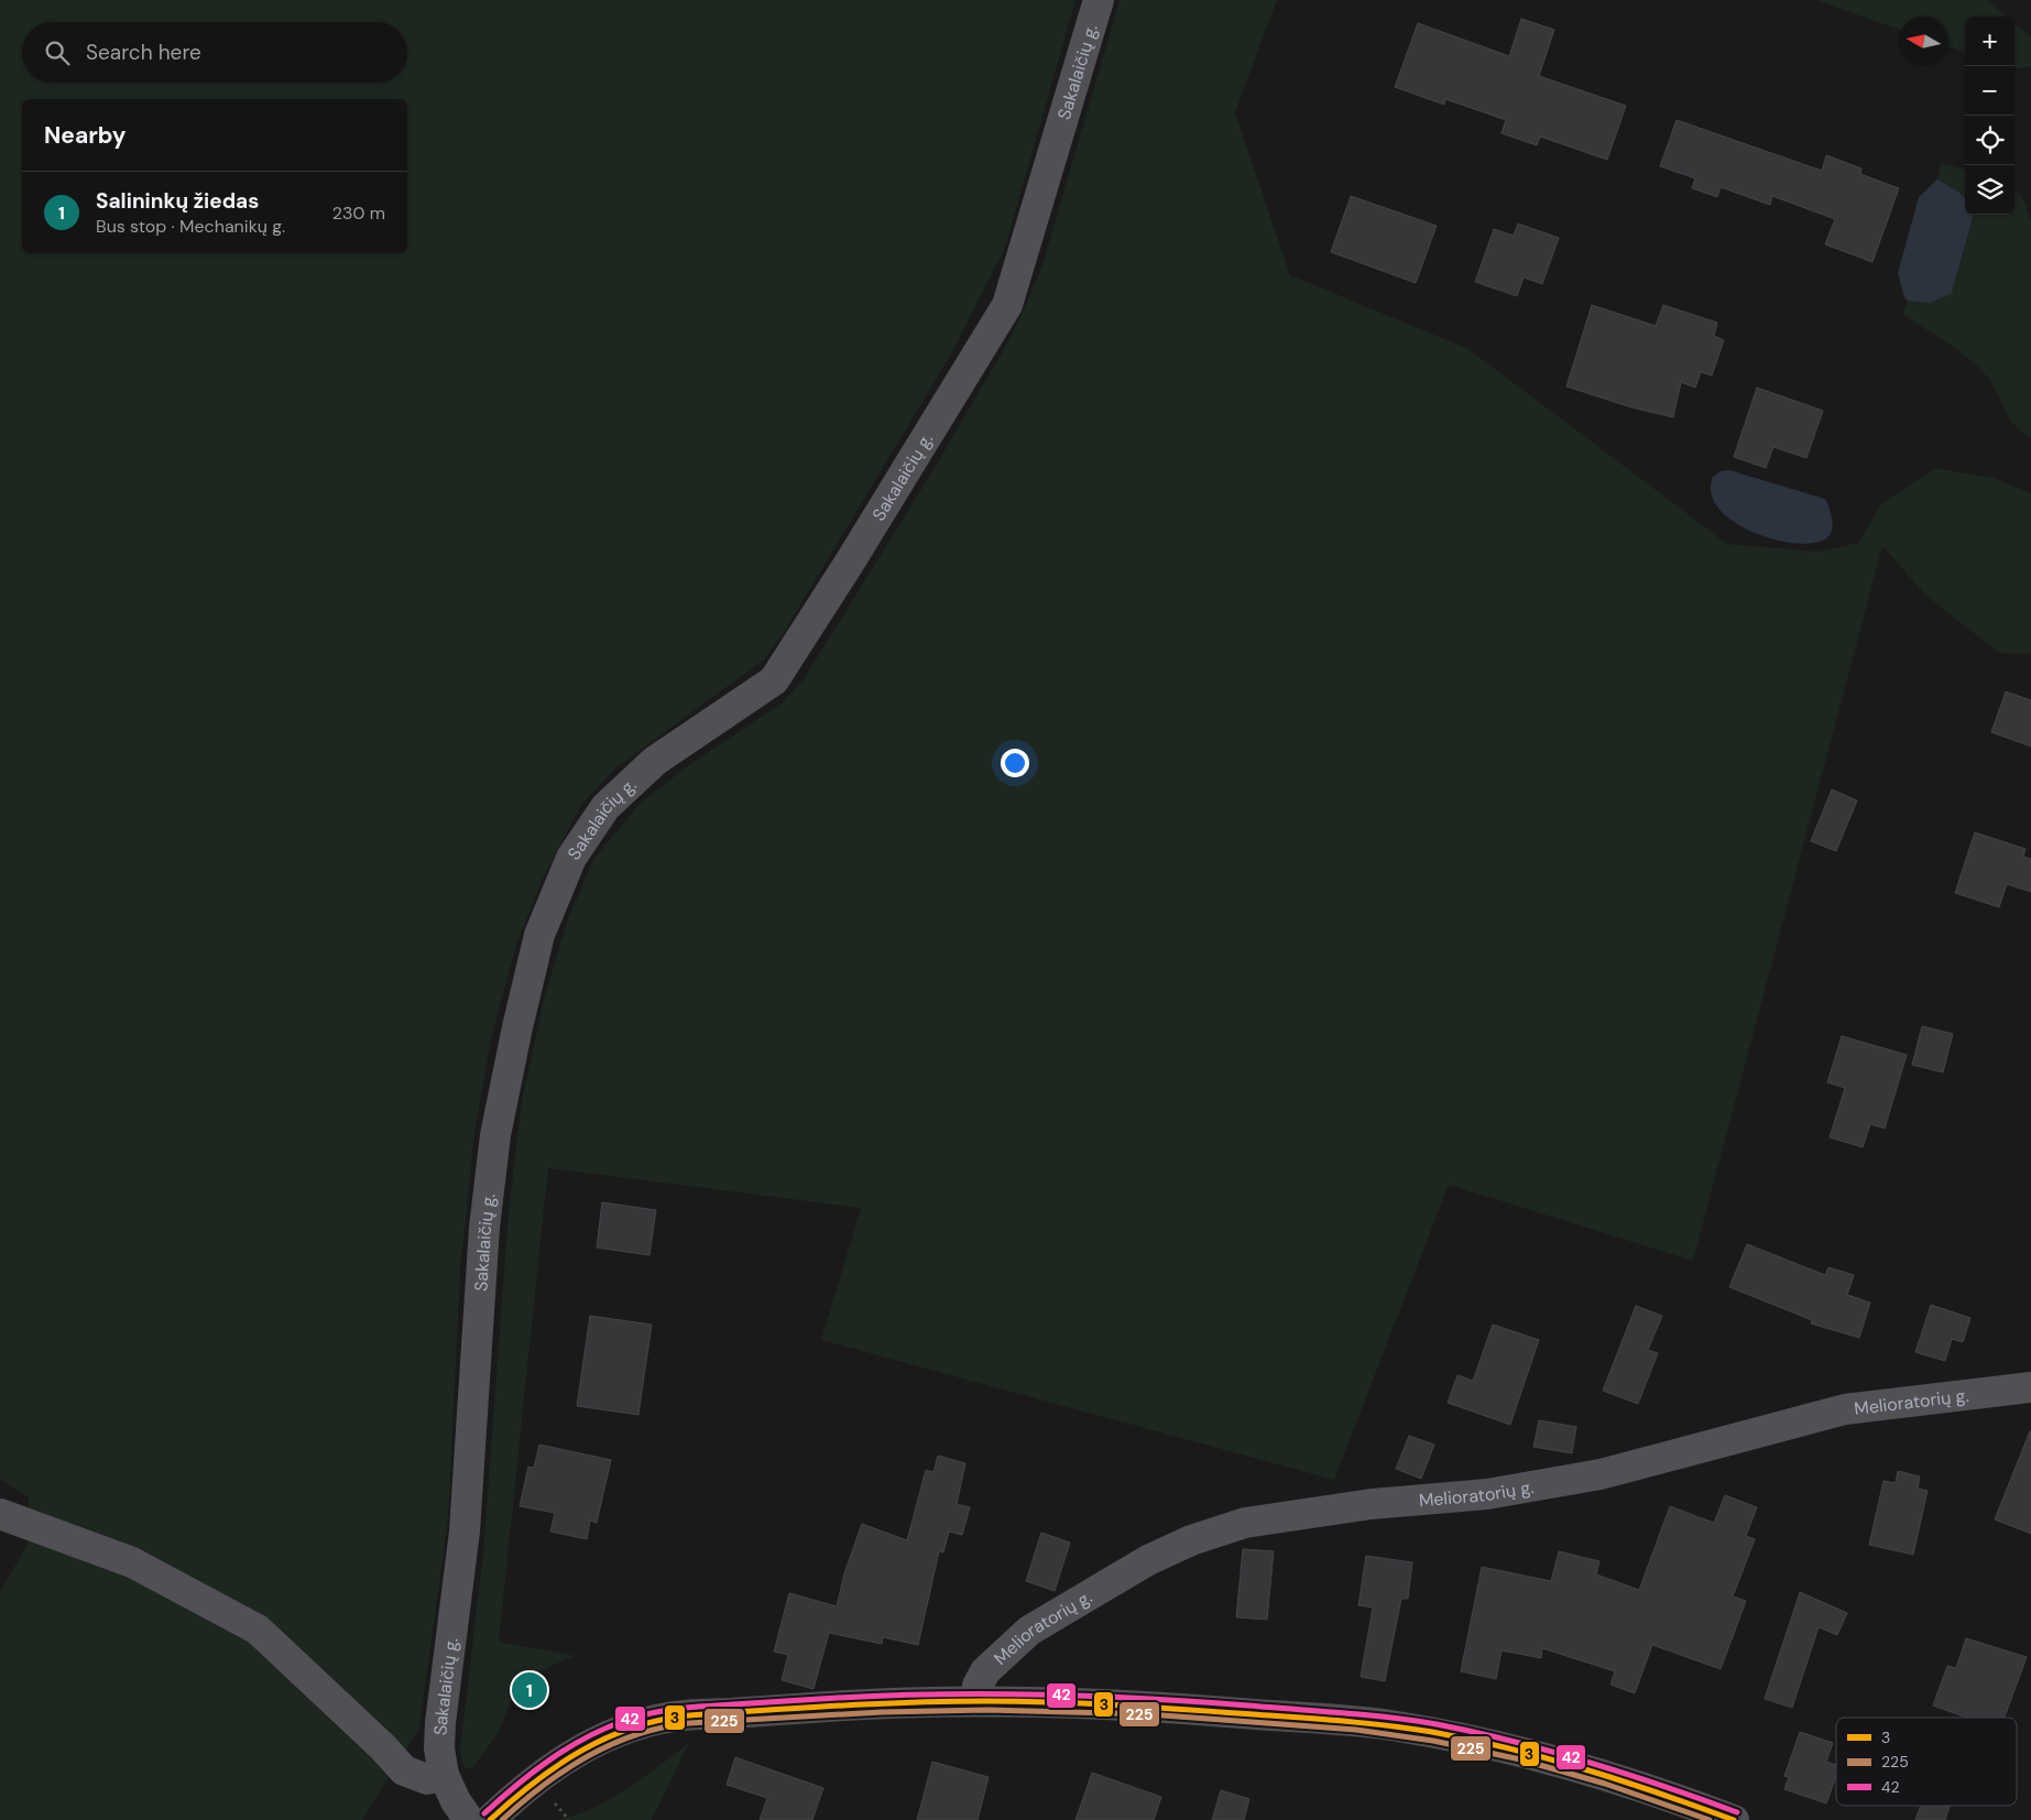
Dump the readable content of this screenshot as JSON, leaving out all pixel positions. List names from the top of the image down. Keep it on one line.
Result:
{"streets":{"street":["Sakalaičių g.","Melioratorių g."]},"lines":["transit line 42","transit line 3","transit line 225"],"legend":["3","225","42"],"north":"left","page":{"map_buttons":["+","−"],"search":"Search here","heading":"Nearby","list":[{"mark":"1","name":"Salininkų žiedas","note":"Bus stop · Mechanikų g.","value":"230 m"}],"pins":"1"}}
